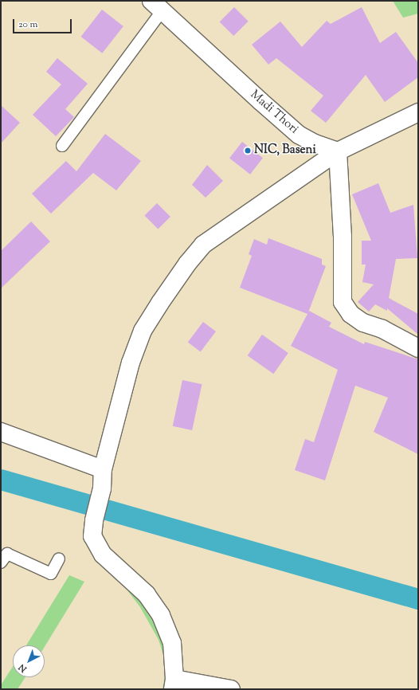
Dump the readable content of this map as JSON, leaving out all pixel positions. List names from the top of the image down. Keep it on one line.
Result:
{"streets":{"street":["Madi Thori"]},"places":["NIC, Baseni"],"scale_bar":"20 m","north":"bottom left"}
